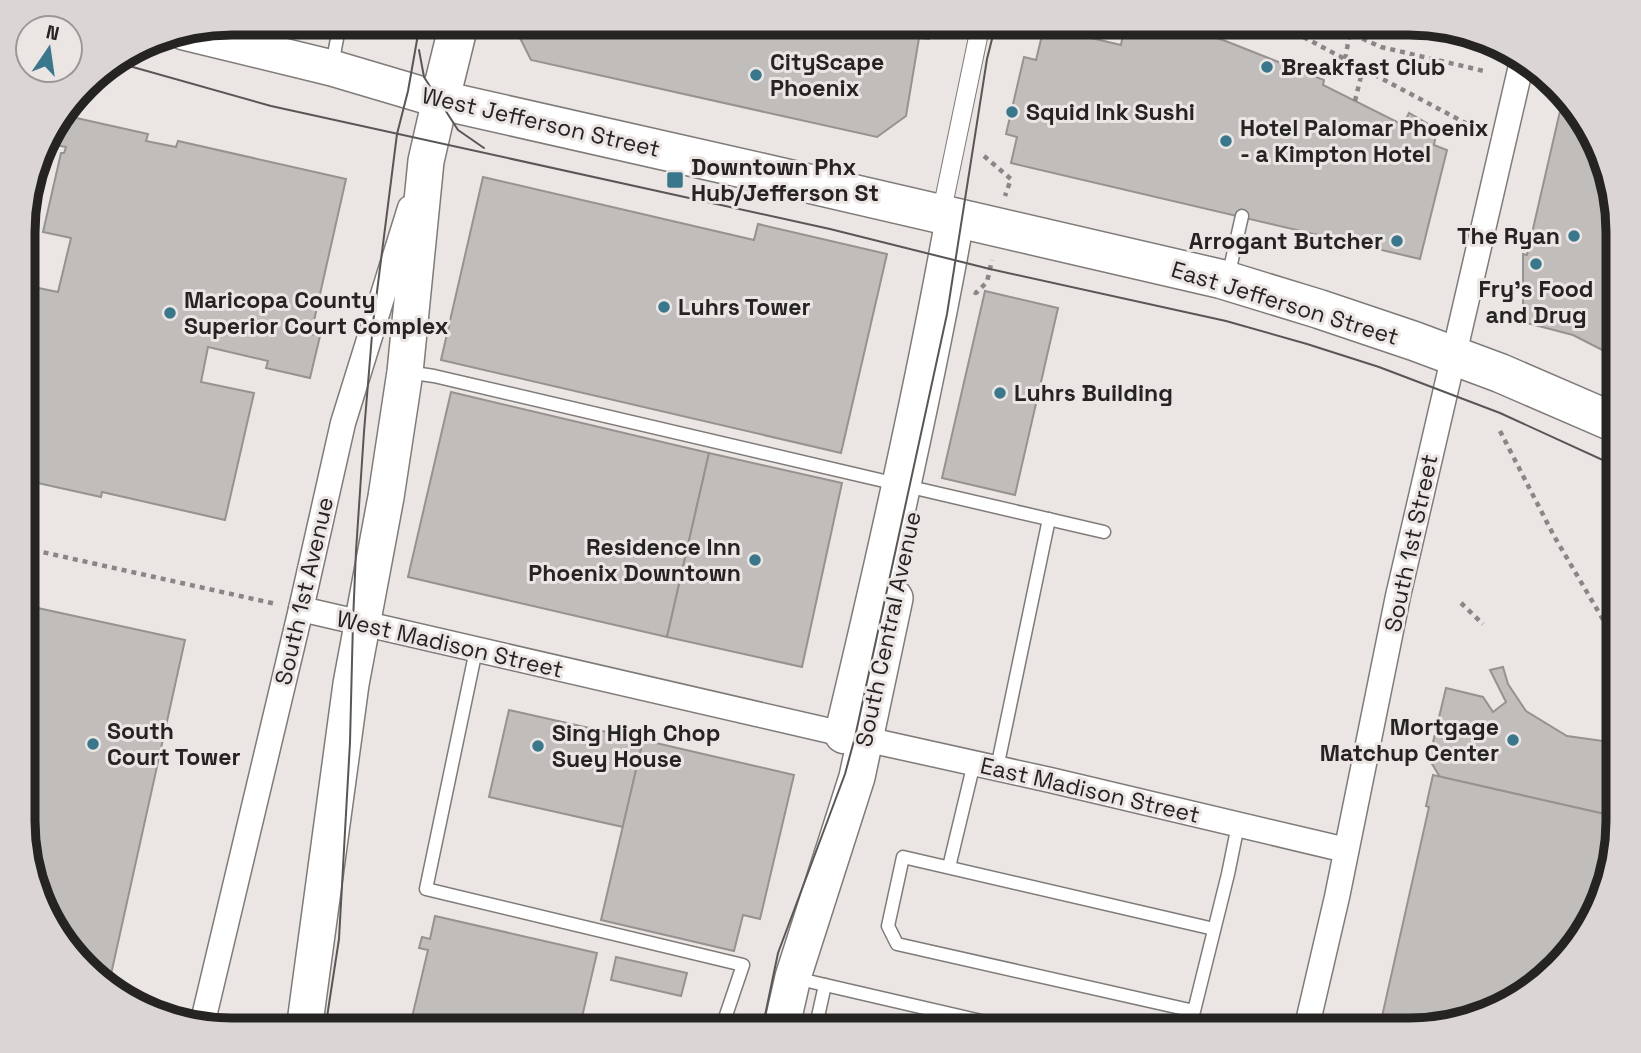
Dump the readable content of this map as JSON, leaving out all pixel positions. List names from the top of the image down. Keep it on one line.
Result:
{"streets":{"main road":["West Jefferson Street","East Jefferson Street","South 1st Avenue","South Central Avenue"],"street":["South 1st Street","West Madison Street","East Madison Street"]},"crossings":[["West Jefferson Street","East Jefferson Street"],["West Jefferson Street","South 1st Avenue"],["East Jefferson Street","South 1st Street"],["South 1st Street","East Madison Street"],["South 1st Avenue","West Madison Street"],["South Central Avenue","West Madison Street"],["South Central Avenue","East Madison Street"],["West Madison Street","East Madison Street"]],"places":{"other":["Breakfast Club","CityScape Phoenix","Squid Ink Sushi","Hotel Palomar Phoenix - a Kimpton Hotel","The Ryan","Arrogant Butcher","Fry's Food and Drug","Luhrs Tower","Maricopa County Superior Court Complex","Luhrs Building","Residence Inn Phoenix Downtown","Mortgage Matchup Center","South Court Tower","Sing High Chop Suey House"],"transit":["Downtown Phx Hub/Jefferson St"]},"north":"top"}
